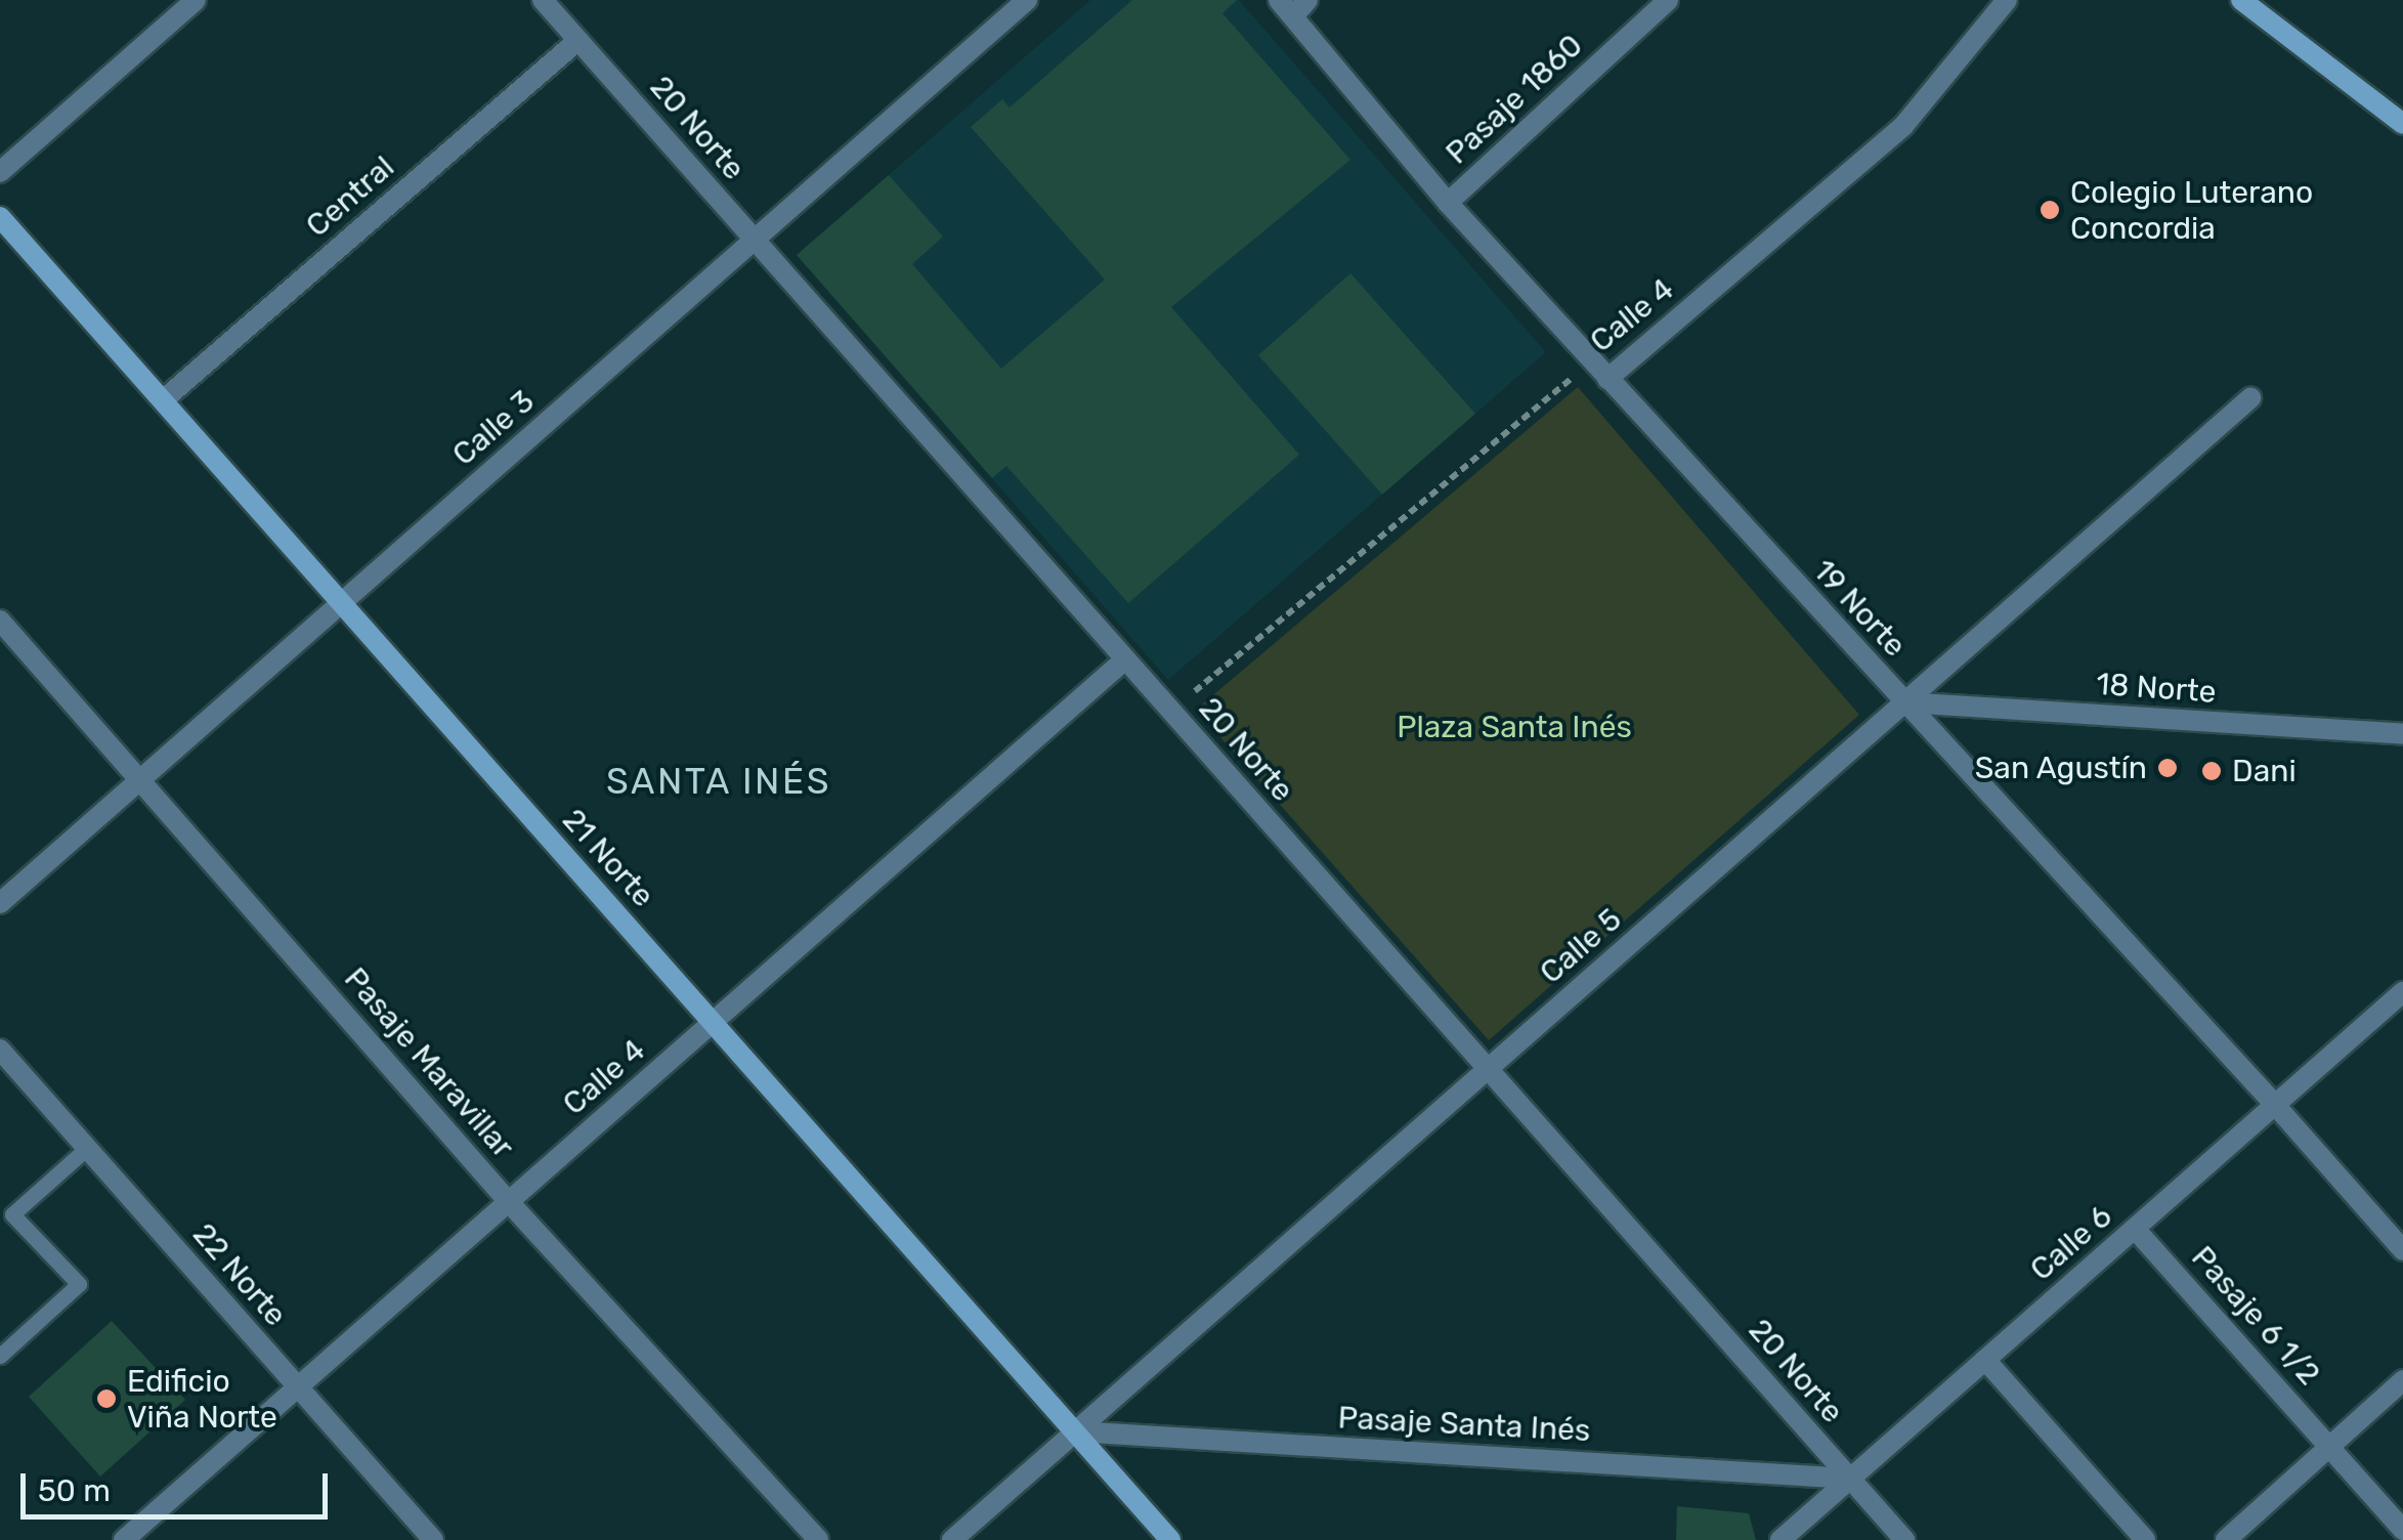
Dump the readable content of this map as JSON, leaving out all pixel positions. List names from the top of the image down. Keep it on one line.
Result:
{"streets":{"street":["Pasaje 1860","20 Norte","Central","Calle 4","Calle 3","19 Norte","18 Norte","21 Norte","Calle 5","Pasaje Maravillar","Calle 6","22 Norte","Pasaje 6 1/2","Pasaje Santa Inés"]},"crossings":[["Pasaje 1860","19 Norte"],["20 Norte","Central"],["20 Norte","Calle 4"],["20 Norte","Calle 3"],["20 Norte","Calle 5"],["20 Norte","Calle 6"],["20 Norte","Pasaje Santa Inés"],["Central","21 Norte"],["Calle 4","19 Norte"],["Calle 4","21 Norte"],["Calle 4","Pasaje Maravillar"],["Calle 4","22 Norte"],["Calle 3","21 Norte"],["Calle 3","Pasaje Maravillar"],["19 Norte","18 Norte"],["19 Norte","Calle 5"],["19 Norte","Calle 6"],["18 Norte","Calle 5"],["21 Norte","Calle 5"],["21 Norte","Pasaje Santa Inés"],["Calle 5","Pasaje Santa Inés"],["Calle 6","Pasaje 6 1/2"],["Calle 6","Pasaje Santa Inés"]],"districts":["SANTA INÉS"],"parks":["Plaza Santa Inés"],"places":["Colegio Luterano Concordia","San Agustín","Dani","Edificio Viña Norte"],"scale_bar":"50 m"}
